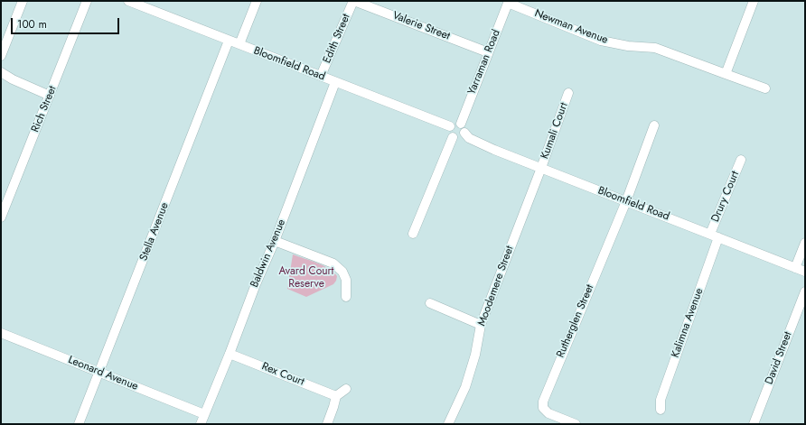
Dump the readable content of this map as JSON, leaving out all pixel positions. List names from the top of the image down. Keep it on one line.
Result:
{"streets":{"street":["Valerie Street","Newman Avenue","Edith Street","Yarraman Road","Bloomfield Road","Rich Street","Kumali Court","Drury Court","Stella Avenue","Baldwin Avenue","Moodemere Street","Rutherglen Street","Kalimna Avenue","David Street","Leonard Avenue","Rex Court"]},"crossings":[["Valerie Street","Edith Street"],["Valerie Street","Yarraman Road"],["Newman Avenue","Yarraman Road"],["Edith Street","Bloomfield Road"],["Yarraman Road","Bloomfield Road"],["Bloomfield Road","Kumali Court"],["Bloomfield Road","Drury Court"],["Bloomfield Road","Stella Avenue"],["Bloomfield Road","Baldwin Avenue"],["Bloomfield Road","Moodemere Street"],["Bloomfield Road","Rutherglen Street"],["Bloomfield Road","Kalimna Avenue"],["Kumali Court","Moodemere Street"],["Drury Court","Kalimna Avenue"],["Stella Avenue","Leonard Avenue"],["Baldwin Avenue","Leonard Avenue"],["Baldwin Avenue","Rex Court"]],"parks":["Avard Court Reserve"],"scale_bar":"100 m"}
